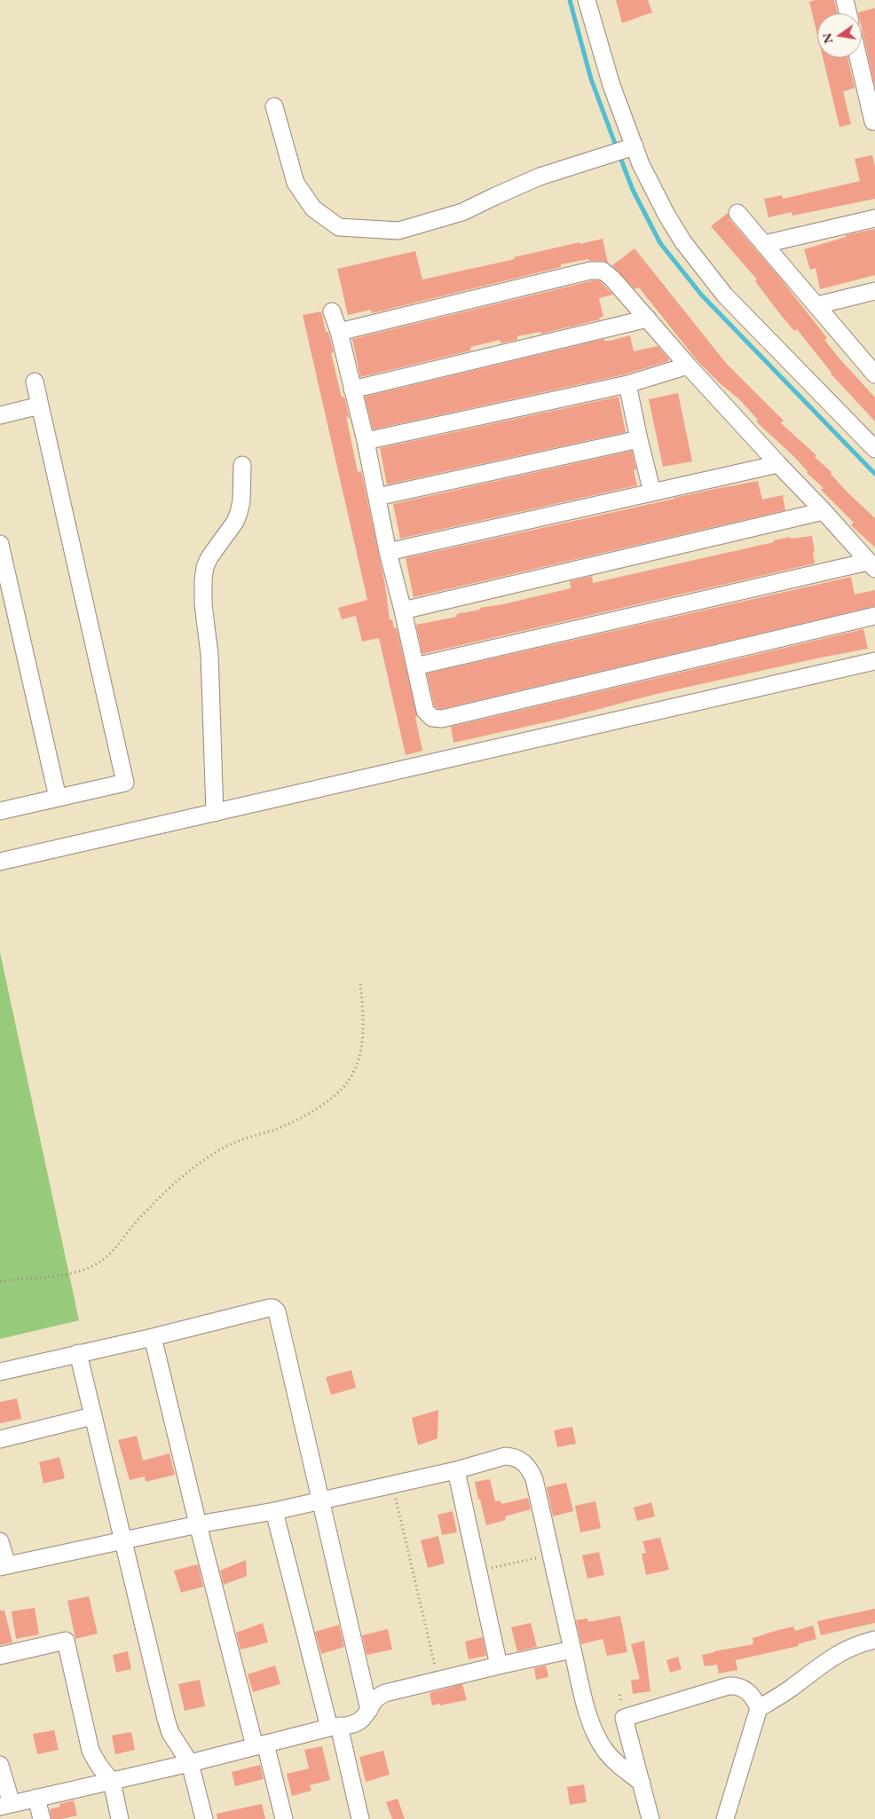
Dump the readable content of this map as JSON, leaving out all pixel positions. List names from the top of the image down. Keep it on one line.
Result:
{"north":"left"}
